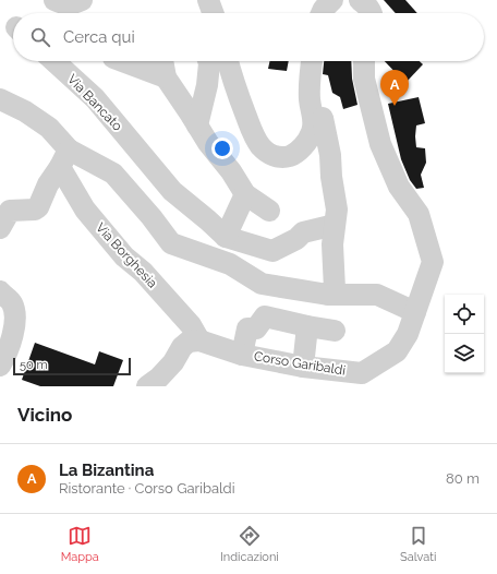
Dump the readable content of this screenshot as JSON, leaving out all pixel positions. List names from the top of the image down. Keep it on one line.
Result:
{"streets":{"street":["Via Bancato","Via Borghesia","Corso Garibaldi"]},"crossings":[["Via Borghesia","Corso Garibaldi"]],"scale_bar":"50 m","page":{"search":"Cerca qui","pins":"A","scale":"50 m","heading":"Vicino","list":[{"mark":"A","name":"La Bizantina","note":"Ristorante · Corso Garibaldi","value":"80 m"}],"nav":["Mappa","Indicazioni","Salvati"]}}
